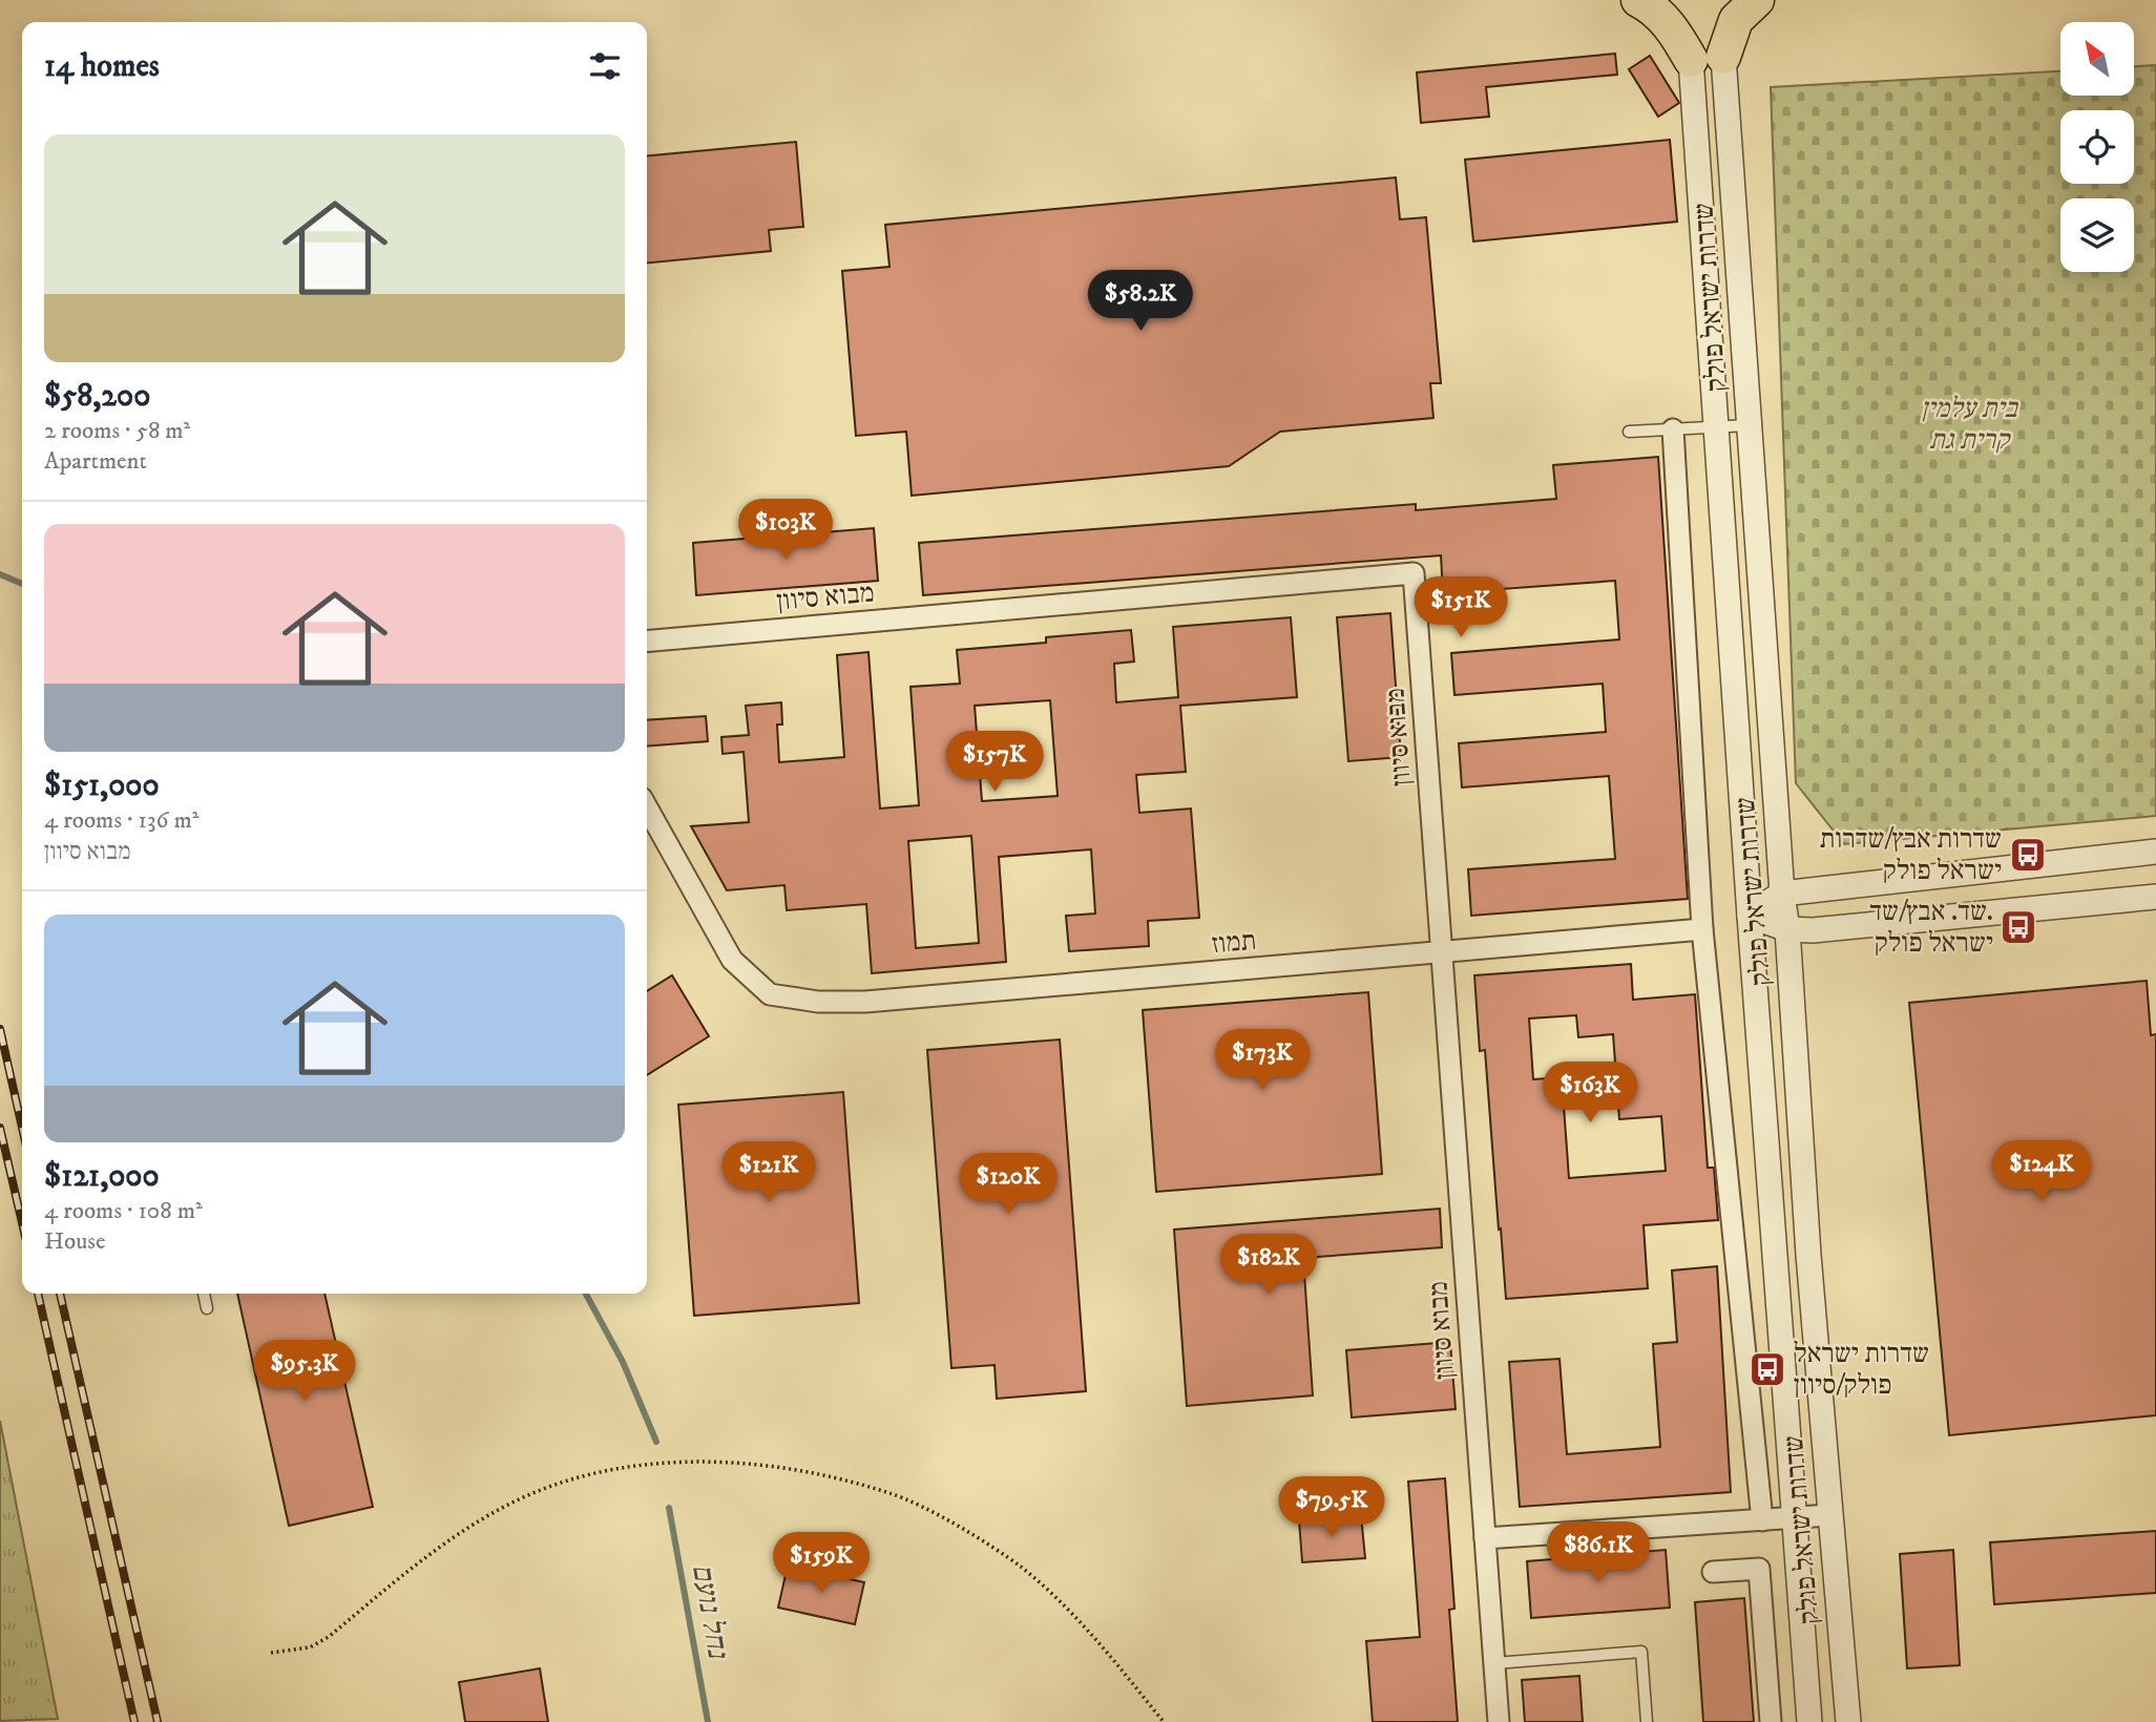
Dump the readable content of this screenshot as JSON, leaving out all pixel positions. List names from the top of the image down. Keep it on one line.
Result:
{"streets":{"street":["שדרות ישראל פולק","מבוא סיוון","תמוז"]},"crossings":[["מבוא סיוון","תמוז"]],"water":["נחל נועם"],"parks":["בית עלמין קרית גת"],"places":{"bus stop":["שדרות אבץ/שדרות ישראל פולק","שד. אבץ/שד. ישראל פולק","שדרות ישראל פולק/סיוון"]},"north":"top left","page":{"heading":"14 homes","list":[{"name":"$58,200","note":"2 rooms · 58 m² · Apartment"},{"name":"$151,000","note":"4 rooms · 136 m² · מבוא סיוון"},{"name":"$121,000","note":"4 rooms · 108 m² · House"}],"price":["$58.2K","$103K","$151K","$157K","$173K","$163K","$124K","$121K","$120K","$182K","$95.3K","$79.5K","$86.1K","$159K"]}}
